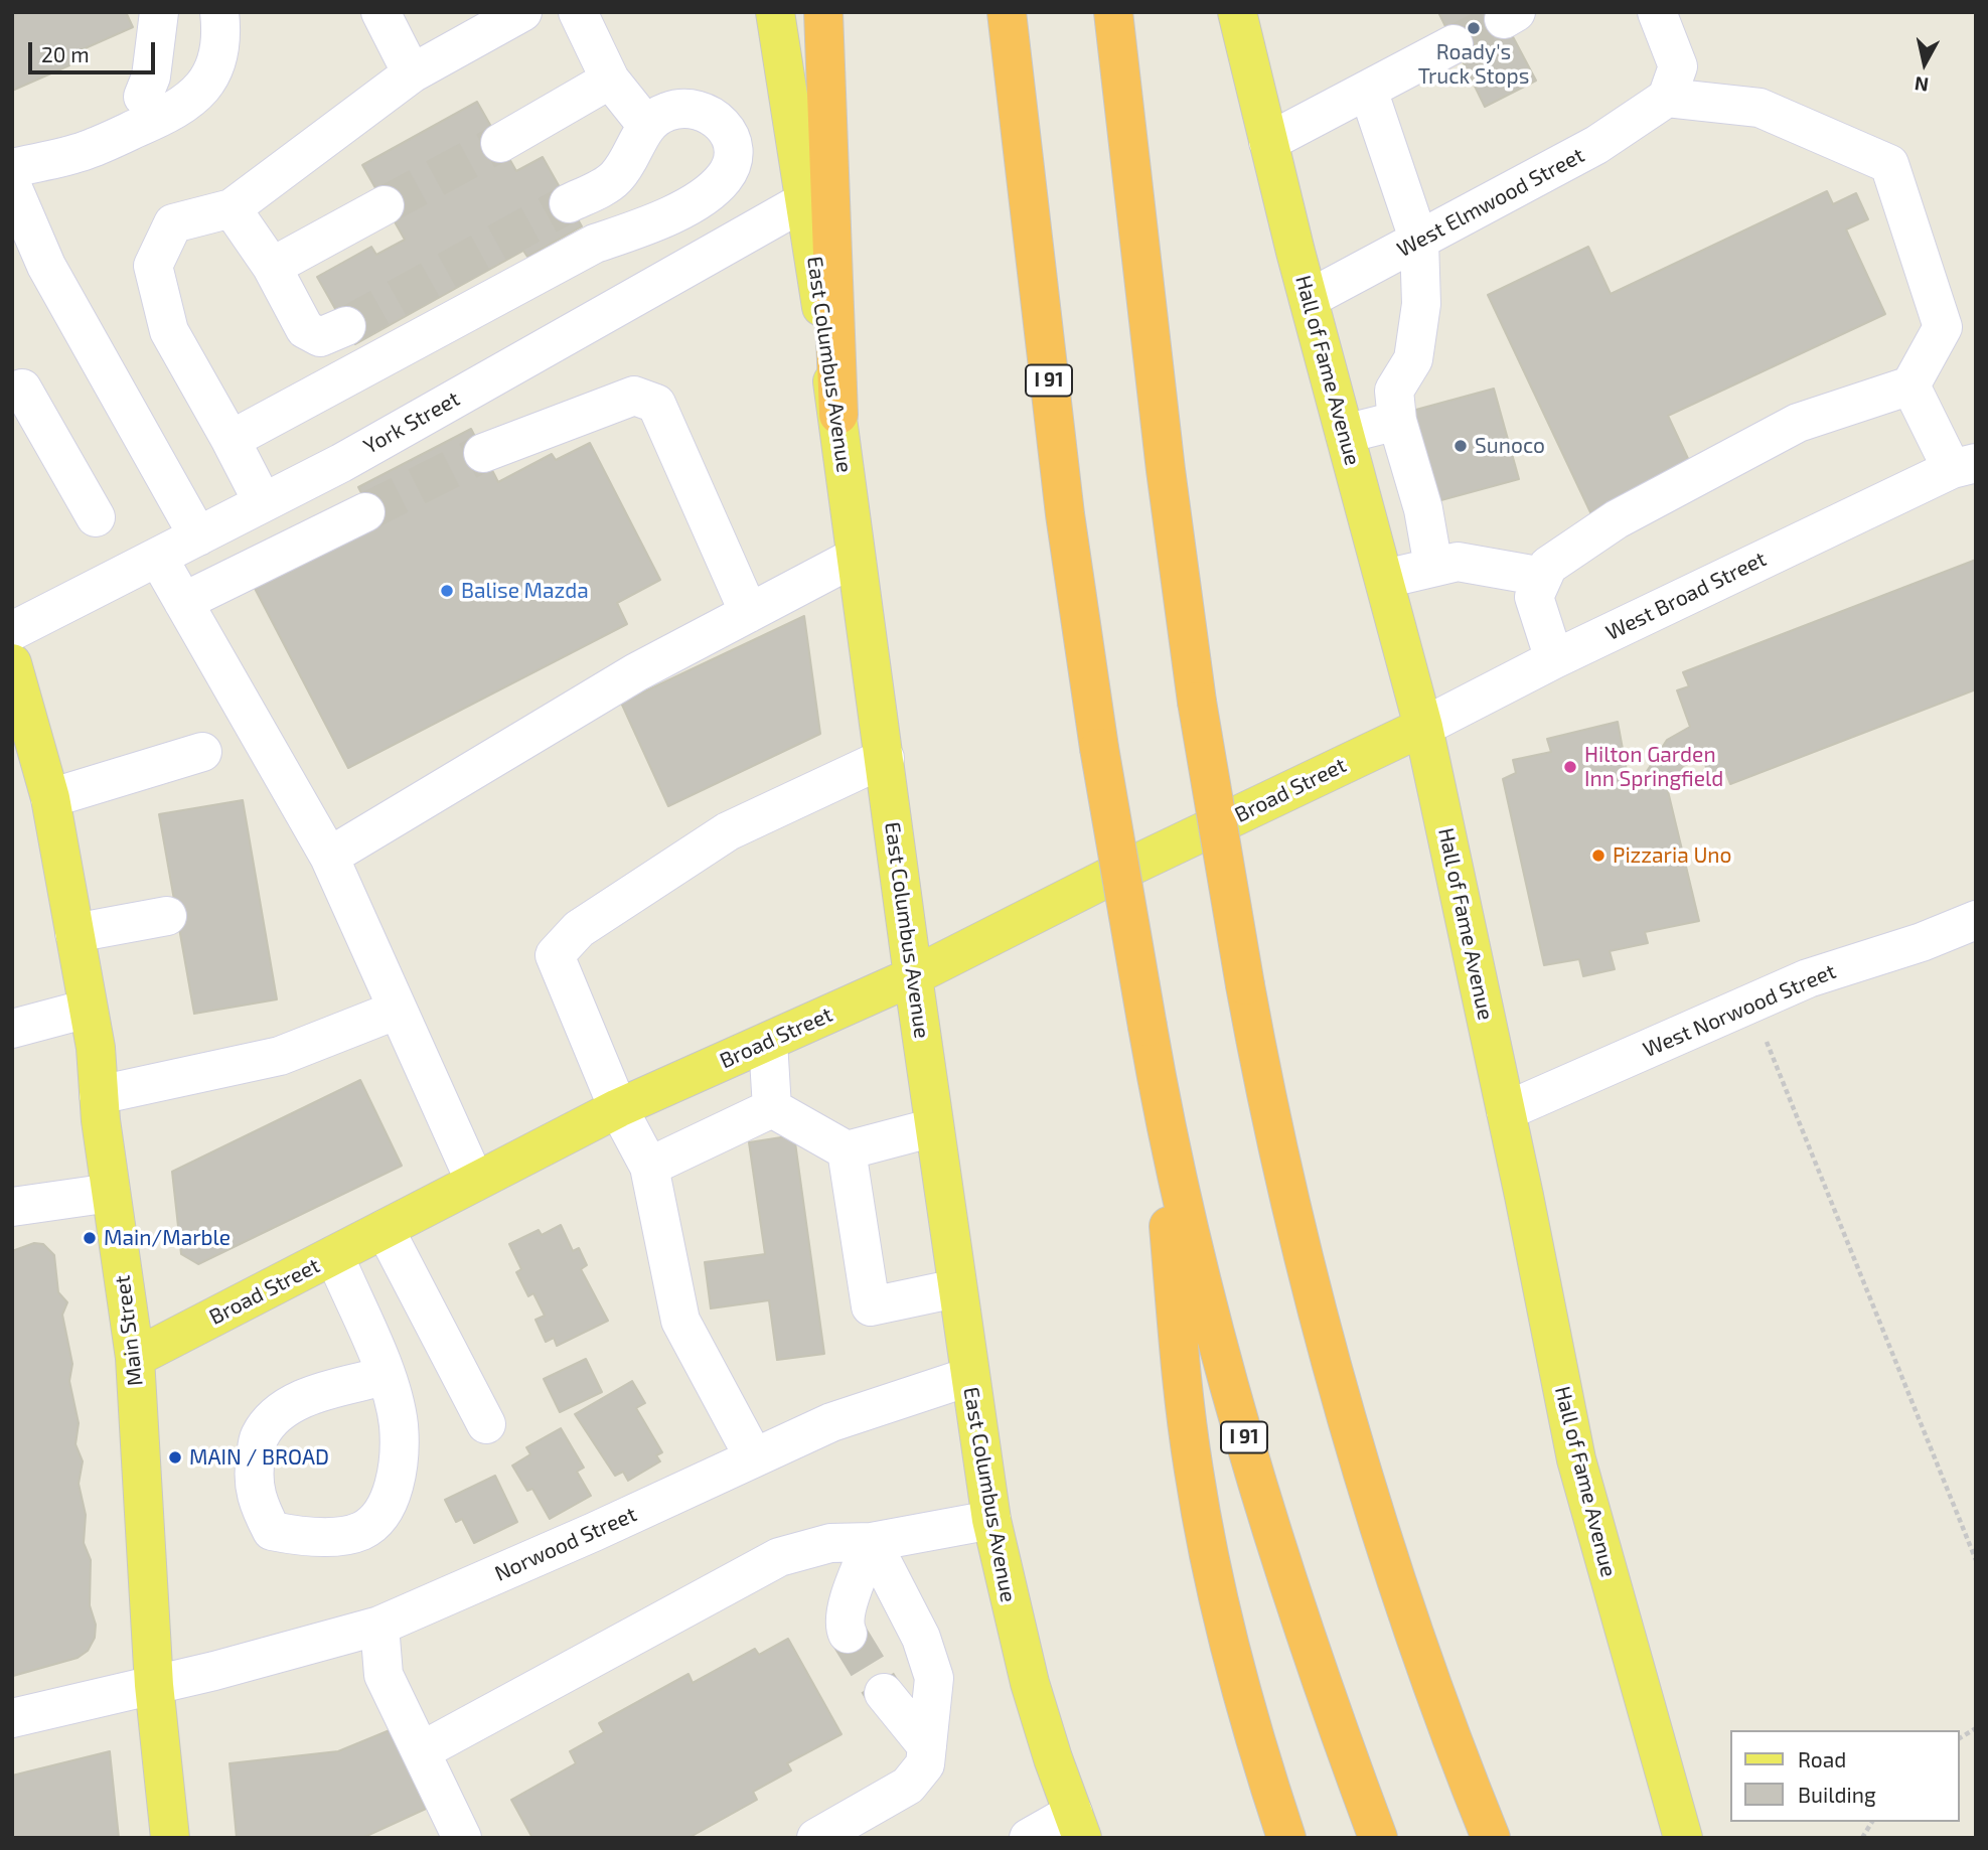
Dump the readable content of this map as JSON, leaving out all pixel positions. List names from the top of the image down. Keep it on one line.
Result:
{"streets":{"highway":["I 91"],"main road":["East Columbus Avenue","Hall of Fame Avenue","Broad Street","Main Street"],"street":["West Elmwood Street","York Street","West Broad Street","West Norwood Street","Norwood Street"]},"crossings":[["West Elmwood Street","Hall of Fame Avenue"],["East Columbus Avenue","York Street"],["East Columbus Avenue","Broad Street"],["East Columbus Avenue","Norwood Street"],["Hall of Fame Avenue","West Broad Street"],["Hall of Fame Avenue","Broad Street"],["Hall of Fame Avenue","West Norwood Street"],["West Broad Street","Broad Street"],["Broad Street","Main Street"],["Main Street","Norwood Street"]],"places":["Roady's Truck Stops","Sunoco","Balise Mazda","Hilton Garden Inn Springfield","Pizzaria Uno","Main/Marble","MAIN / BROAD"],"legend":["Road","Building"],"scale_bar":"20 m","north":"bottom"}
